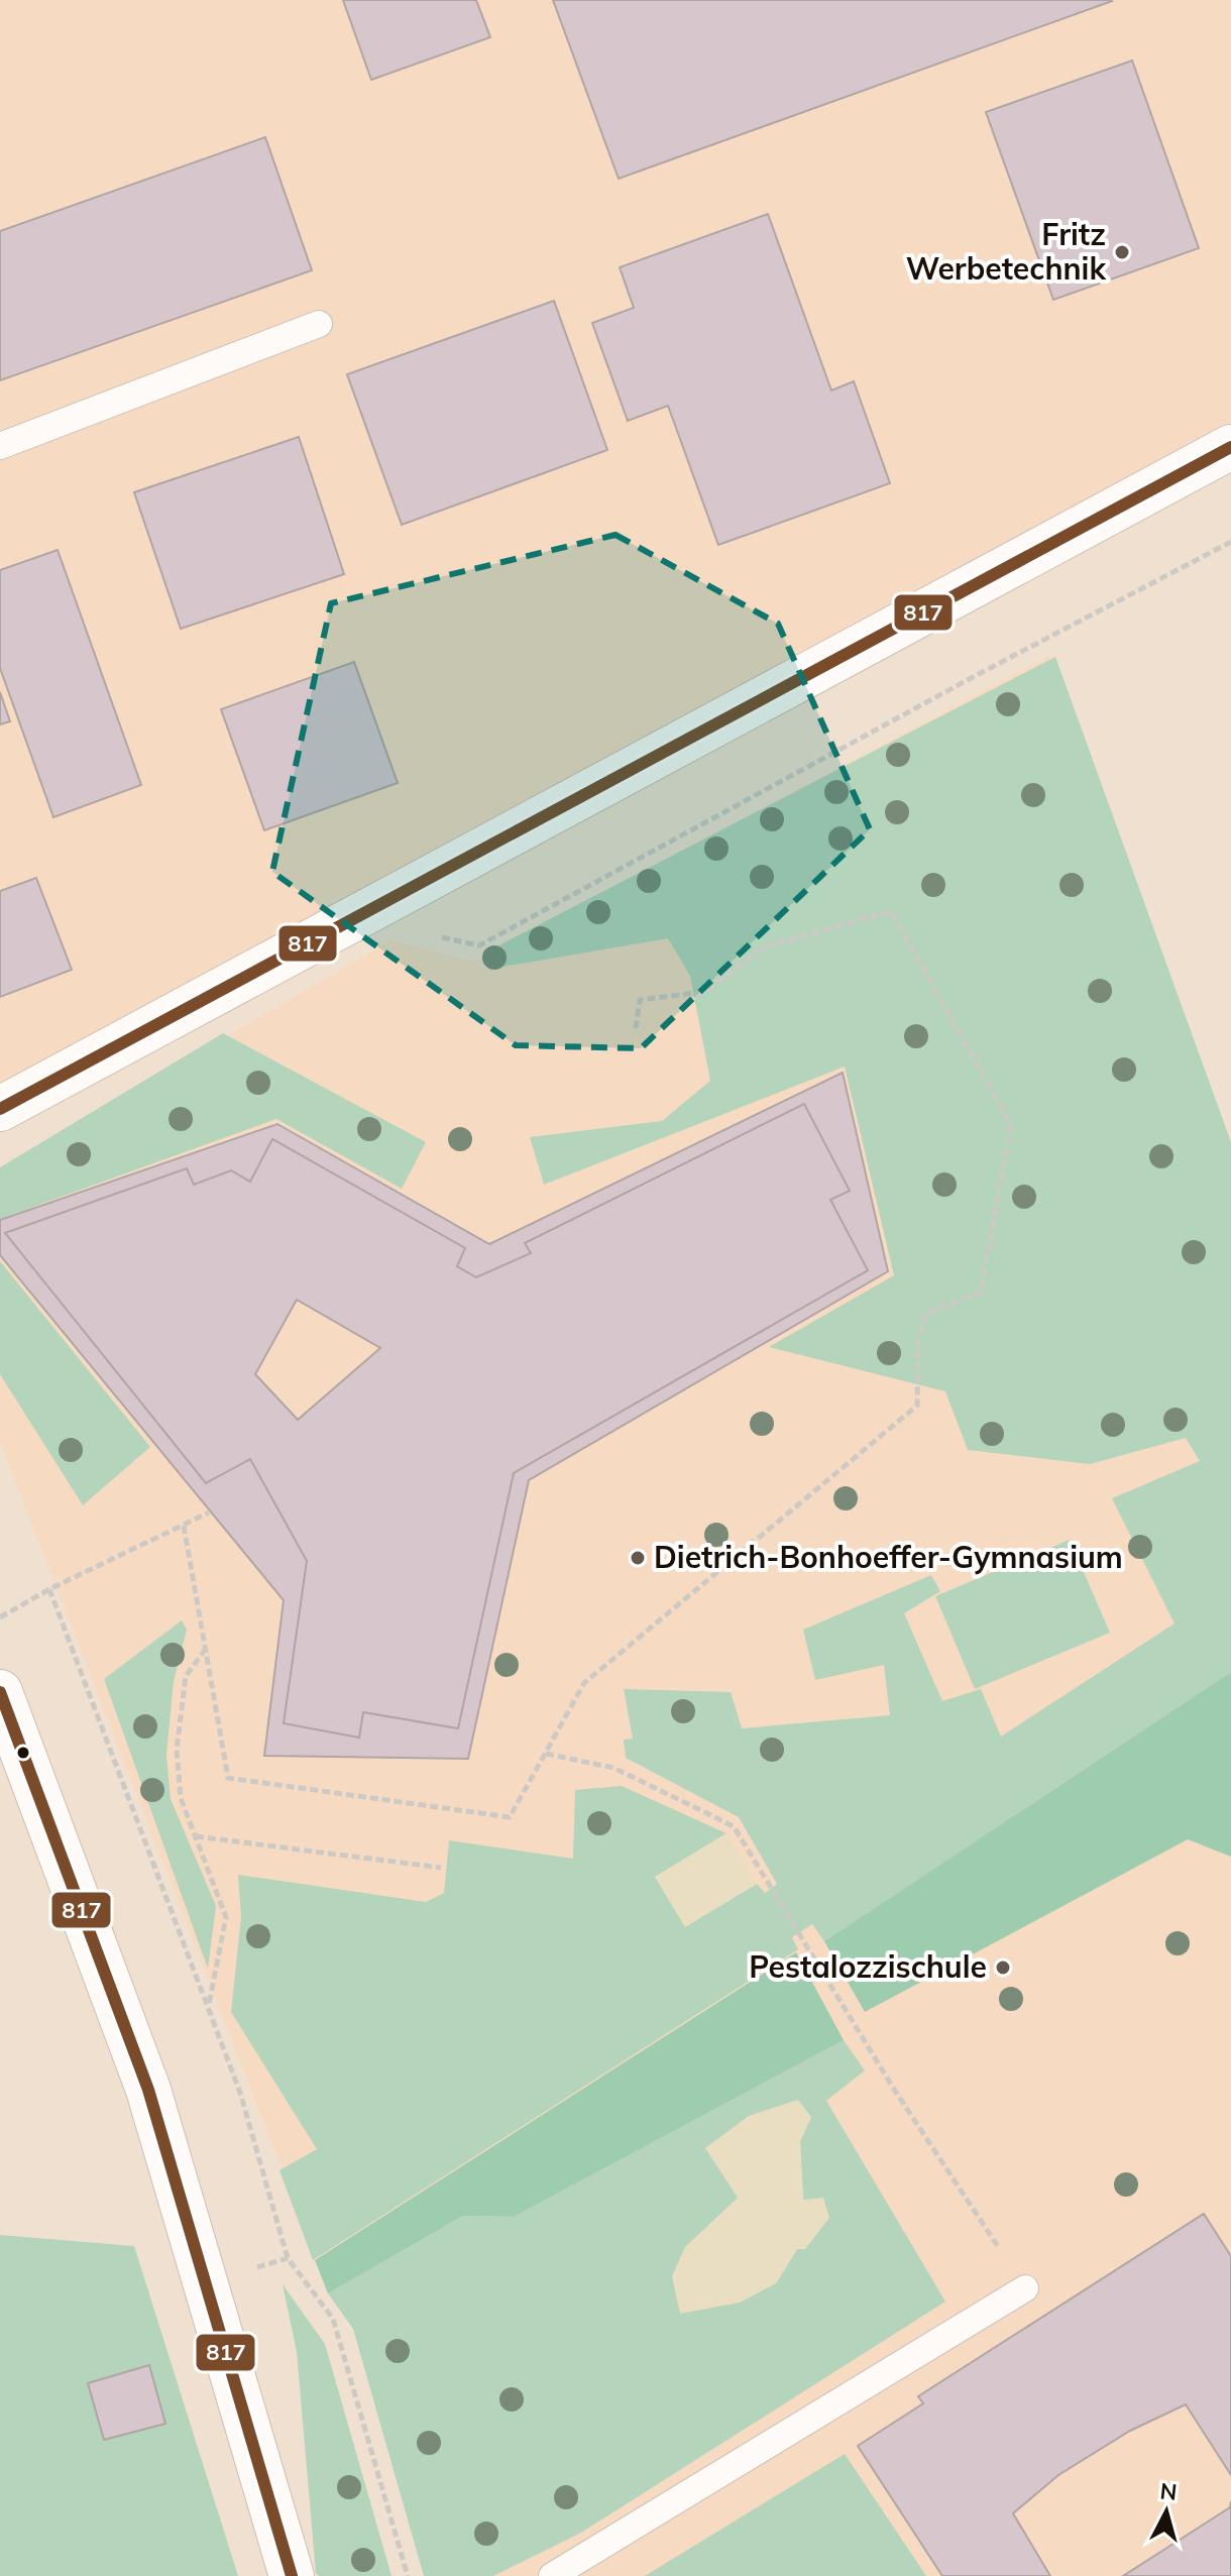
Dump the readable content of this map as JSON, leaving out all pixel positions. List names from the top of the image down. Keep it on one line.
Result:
{"places":["Fritz Werbetechnik","Dietrich-Bonhoeffer-Gymnasium","Pestalozzischule"],"lines":["transit line 817"],"north":"top"}
